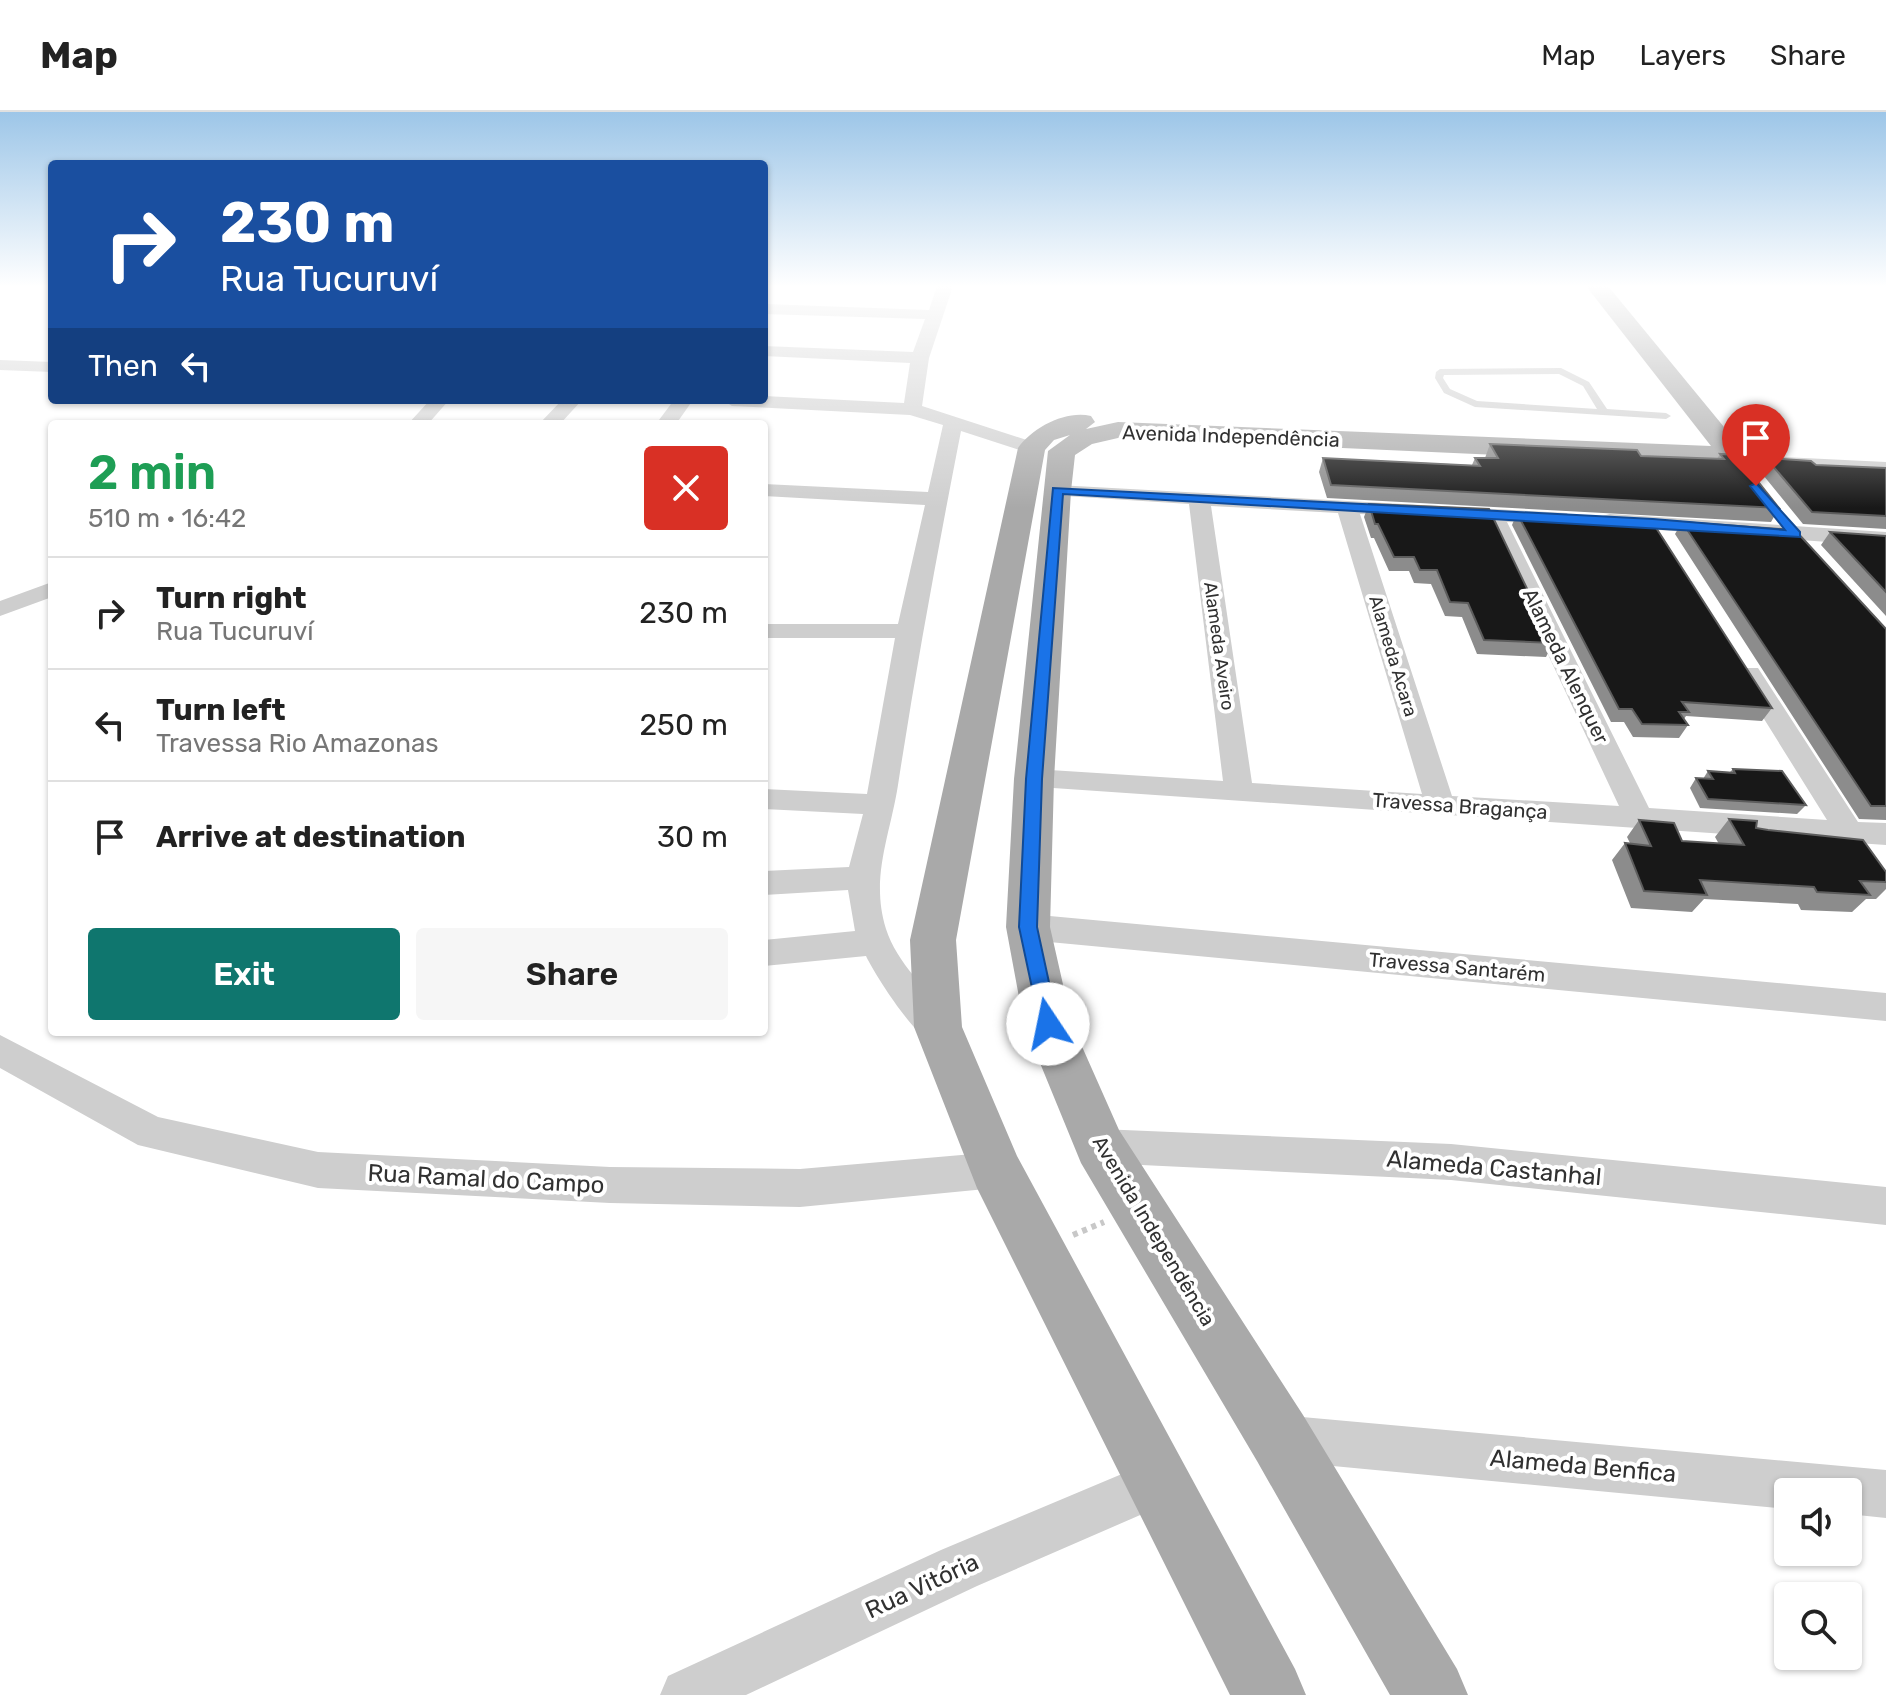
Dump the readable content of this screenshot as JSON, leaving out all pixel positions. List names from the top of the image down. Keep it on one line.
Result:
{"streets":{"main road":["Avenida Independência"],"street":["Alameda Aveiro","Alameda Acara","Alameda Alenquer","Travessa Bragança","Travessa Santarém","Alameda Castanhal","Rua Ramal do Campo","Alameda Benfica","Rua Vitória"]},"crossings":[["Avenida Independência","Travessa Bragança"],["Avenida Independência","Travessa Santarém"],["Avenida Independência","Alameda Castanhal"],["Avenida Independência","Alameda Benfica"],["Alameda Aveiro","Travessa Bragança"],["Alameda Acara","Travessa Bragança"],["Alameda Alenquer","Travessa Bragança"]],"page":{"header":"Map","nav":["Map","Layers","Share"],"turn":["230 m","Rua Tucuruví"],"then":"Then","heading":["2 min","510 m · 16:42"],"list":[{"name":"Turn right","note":"Rua Tucuruví","value":"230 m"},{"name":"Turn left","note":"Travessa Rio Amazonas","value":"250 m"},{"name":"Arrive at destination","value":"30 m"}],"buttons":["Exit","Share"]}}
